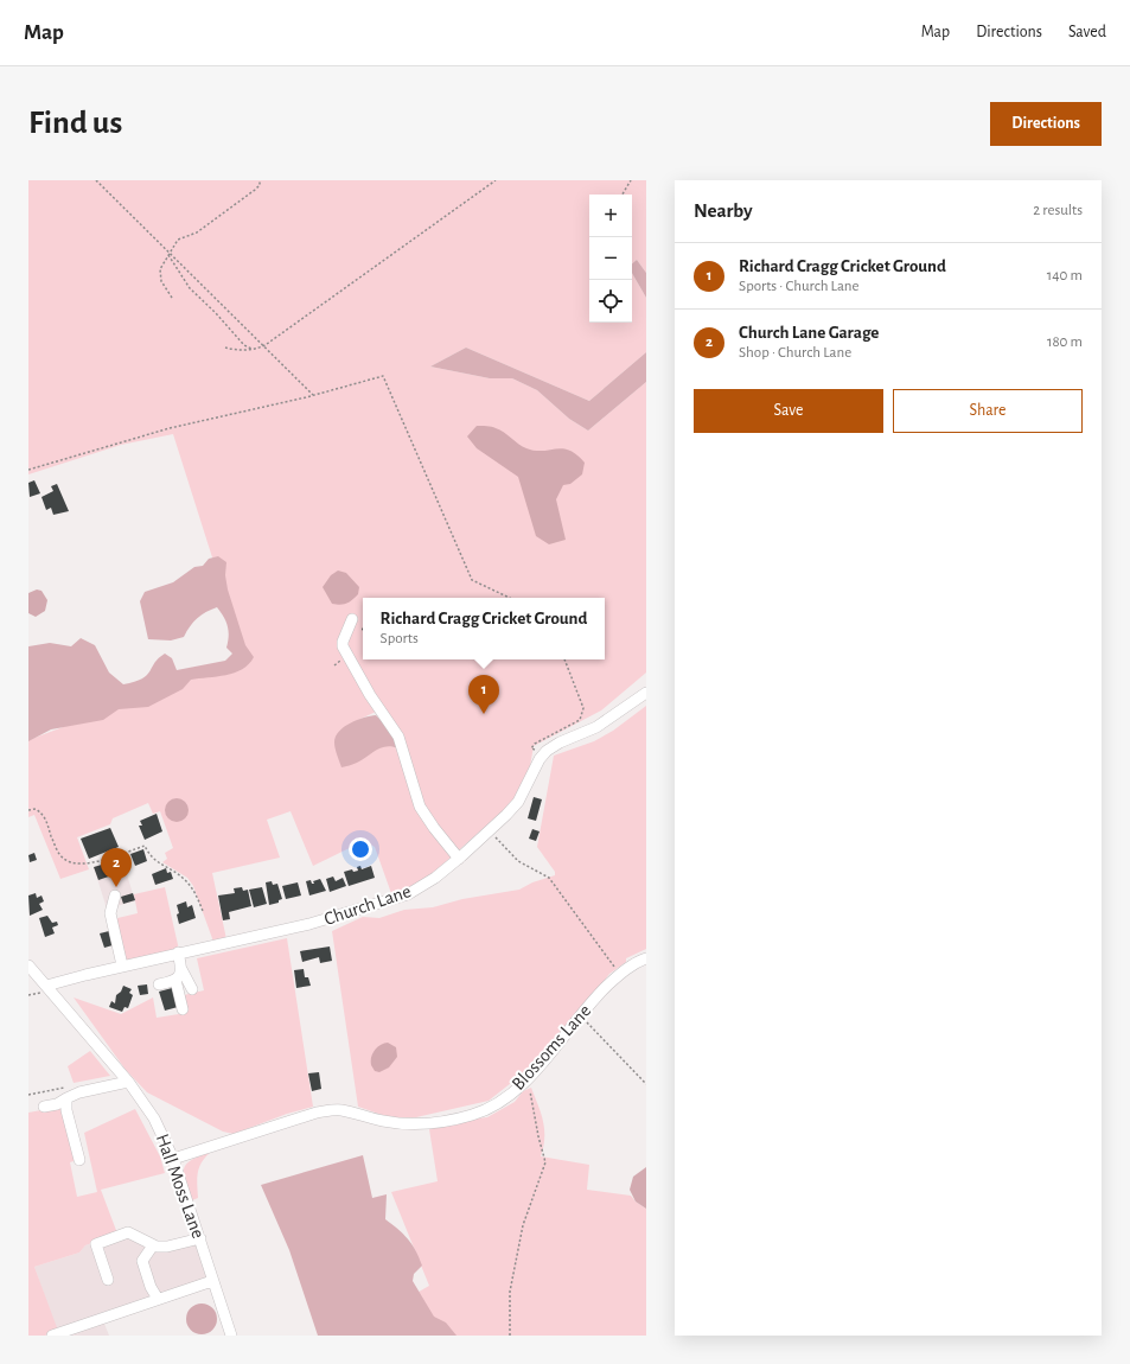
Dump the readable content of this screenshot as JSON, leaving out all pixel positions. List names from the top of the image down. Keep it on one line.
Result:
{"streets":{"street":["Church Lane","Blossoms Lane","Hall Moss Lane"]},"crossings":[["Church Lane","Hall Moss Lane"],["Blossoms Lane","Hall Moss Lane"]],"page":{"header":"Map","nav":["Map","Directions","Saved"],"buttons":["Directions",["Save","Share"]],"title":"Find us","heading":["Nearby","2 results"],"map_buttons":["+","−"],"list":[{"mark":"1","name":"Richard Cragg Cricket Ground","note":"Sports · Church Lane","value":"140 m"},{"mark":"2","name":"Church Lane Garage","note":"Shop · Church Lane","value":"180 m"}],"popup":["Richard Cragg Cricket Ground","Sports"],"pins":["1","2"]}}
